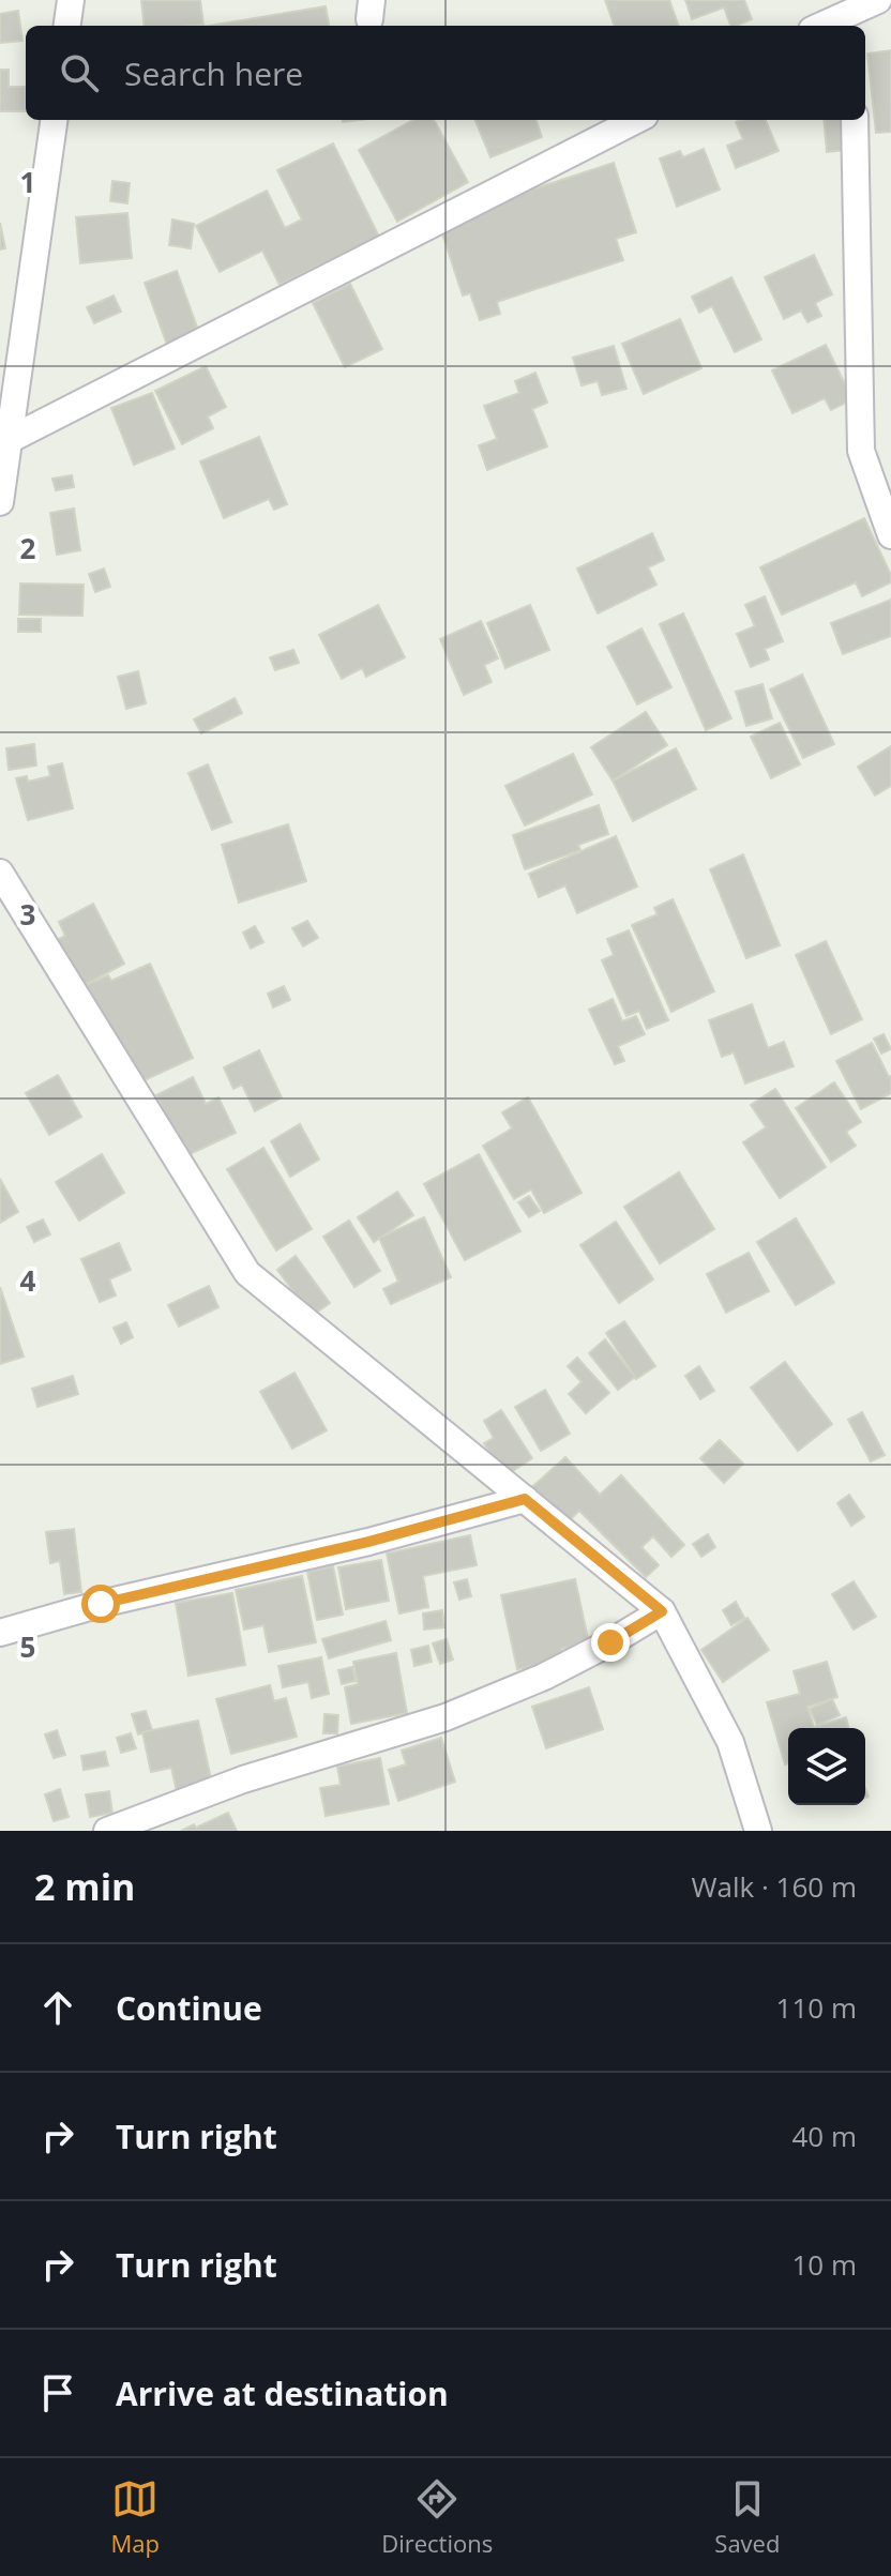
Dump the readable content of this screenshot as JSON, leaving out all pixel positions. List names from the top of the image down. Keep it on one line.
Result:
{"page":{"search":"Search here","heading":["2 min","Walk · 160 m"],"list":[["Continue","110 m"],["Turn right","40 m"],["Turn right","10 m"],"Arrive at destination"],"nav":["Map","Directions","Saved"]},"grid":{"rows":["1","2","3","4","5"]}}
